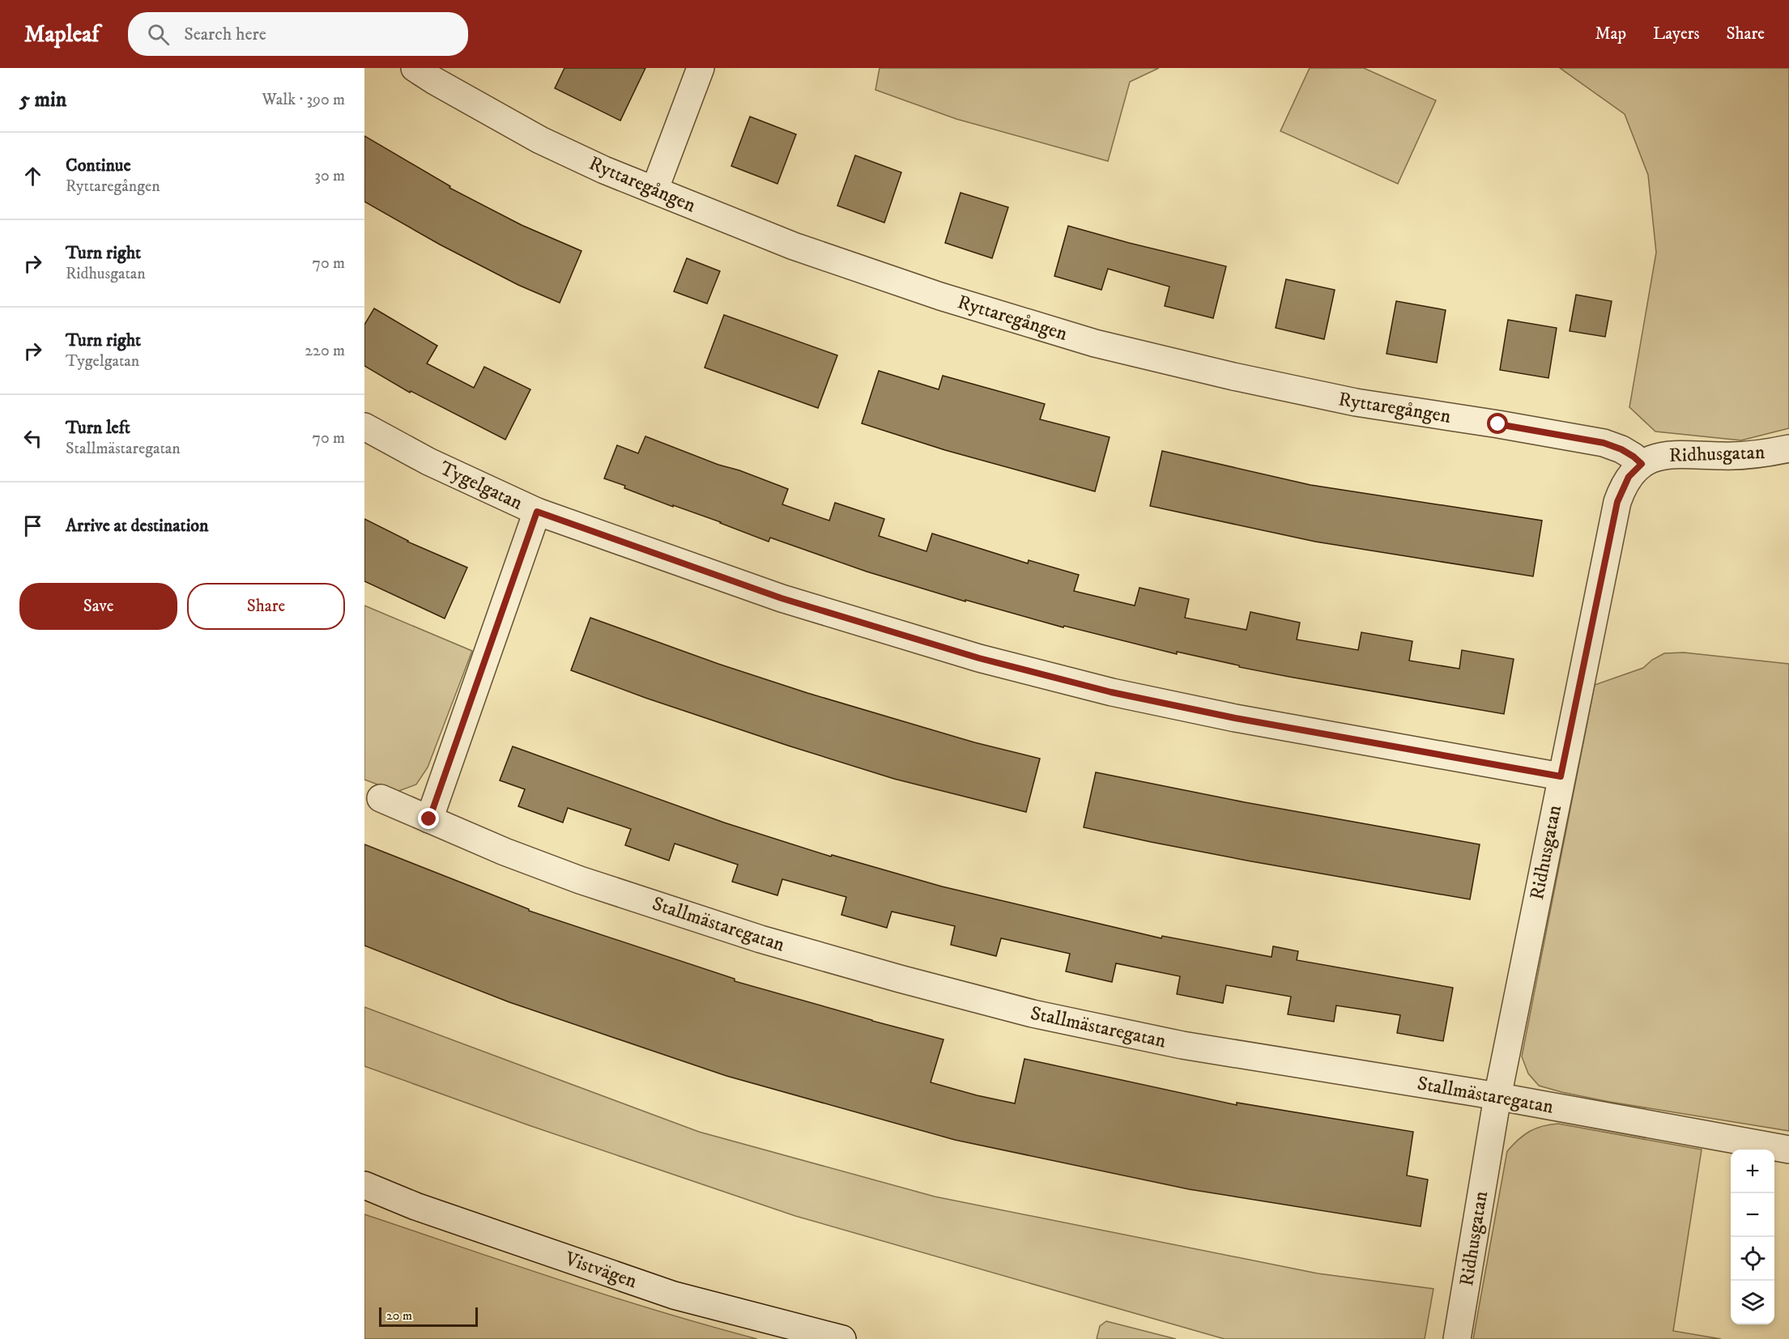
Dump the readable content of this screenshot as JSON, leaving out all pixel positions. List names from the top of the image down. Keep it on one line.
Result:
{"streets":{"street":["Ryttaregången","Ridhusgatan","Tygelgatan","Stallmästaregatan","Vistvägen"]},"crossings":[["Ryttaregången","Ridhusgatan"],["Ridhusgatan","Tygelgatan"],["Ridhusgatan","Stallmästaregatan"]],"scale_bar":"20 m","page":{"header":"Mapleaf","search":"Search here","nav":["Map","Layers","Share"],"heading":["5 min","Walk · 390 m"],"list":[["Continue","Ryttaregången","30 m"],["Turn right","Ridhusgatan","70 m"],["Turn right","Tygelgatan","220 m"],["Turn left","Stallmästaregatan","70 m"],"Arrive at destination"],"buttons":["Save","Share"],"map_buttons":["+","−"],"scale":"20 m"}}
